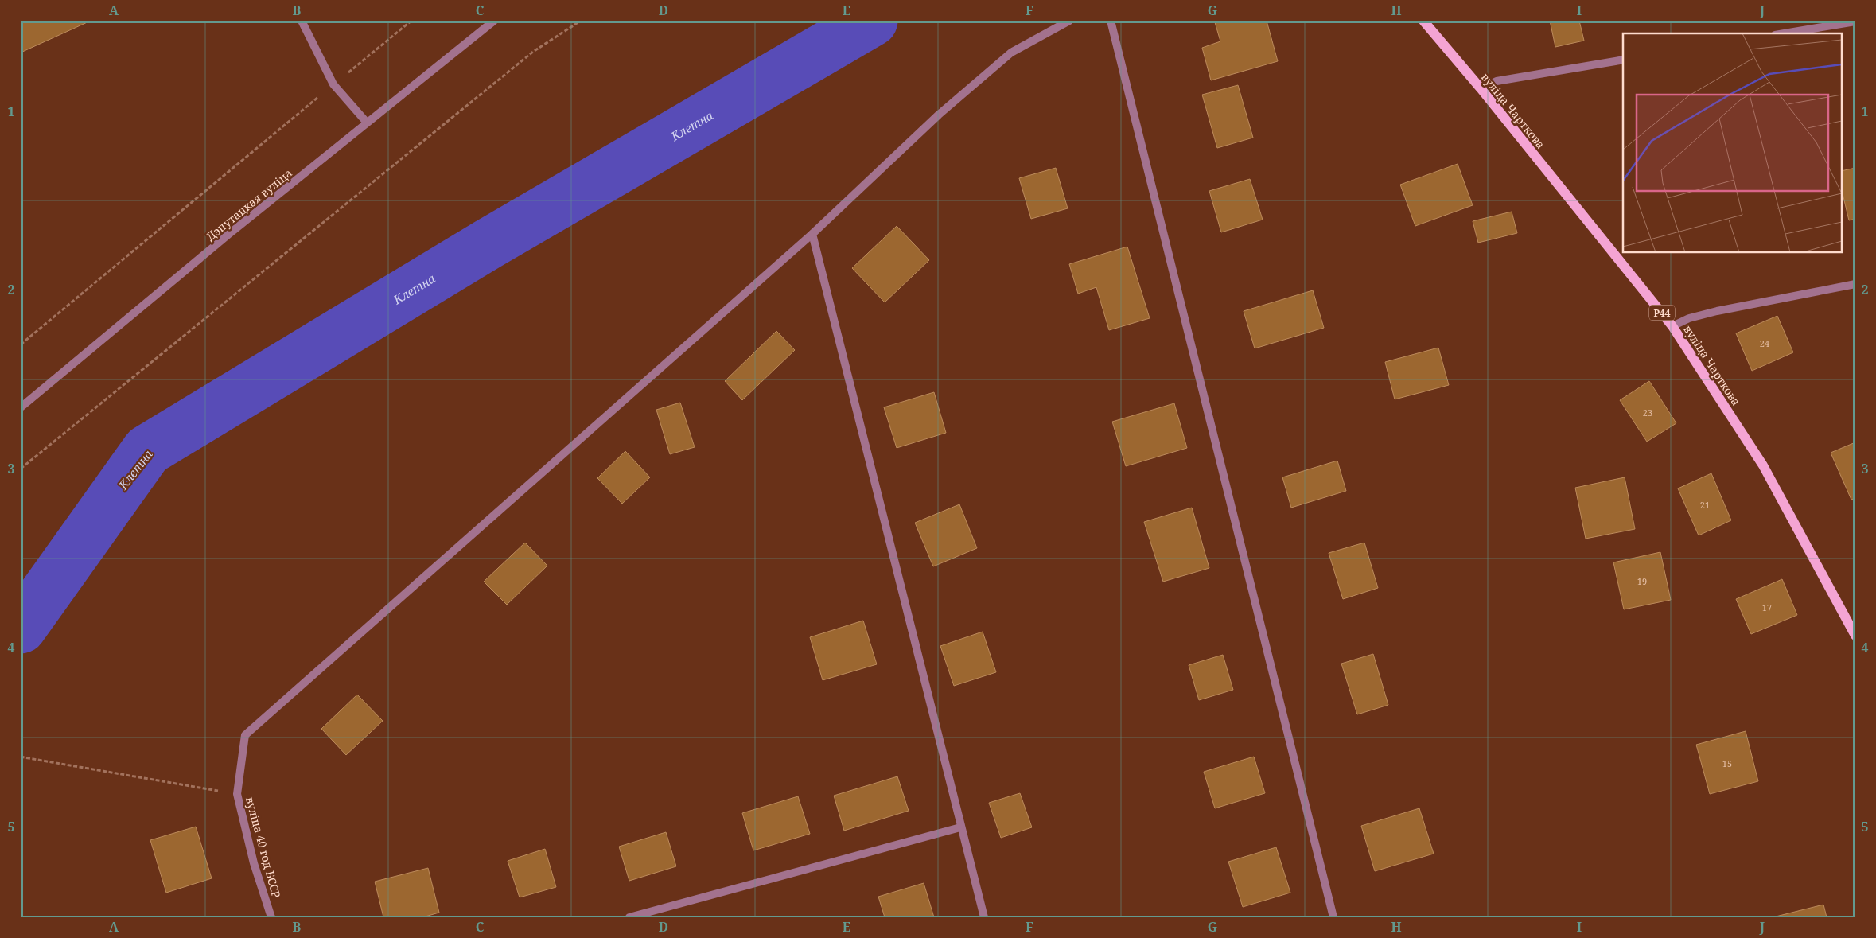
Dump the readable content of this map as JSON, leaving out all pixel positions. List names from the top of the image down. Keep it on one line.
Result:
{"streets":{"main road":["вуліца Чарткова","Р44"],"street":["Дэпутацкая вуліца","вуліца 40 год БССР"]},"water":["Клетна"],"house_numbers":["24","23","21","19","17","15"],"grid":{"columns":["A","B","C","D","E","F","G","H","I","J"],"rows":["1","2","3","4","5"]}}
